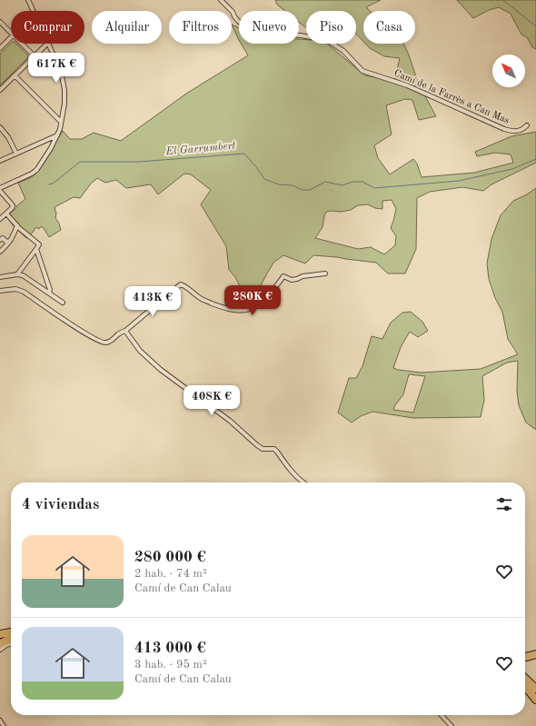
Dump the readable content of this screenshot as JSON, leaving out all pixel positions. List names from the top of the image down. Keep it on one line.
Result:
{"streets":{"street":["Camí de la Farrès a Can Mas"]},"water":["El Garrumbert"],"north":"top left","page":{"chip":["Comprar","Alquilar","Filtros","Nuevo","Piso","Casa"],"price":["617K €","280K €","413K €","408K €"],"heading":"4 viviendas","list":[{"name":"280 000 €","note":"2 hab. · 74 m² · Camí de Can Calau"},{"name":"413 000 €","note":"3 hab. · 95 m² · Camí de Can Calau"}]}}
